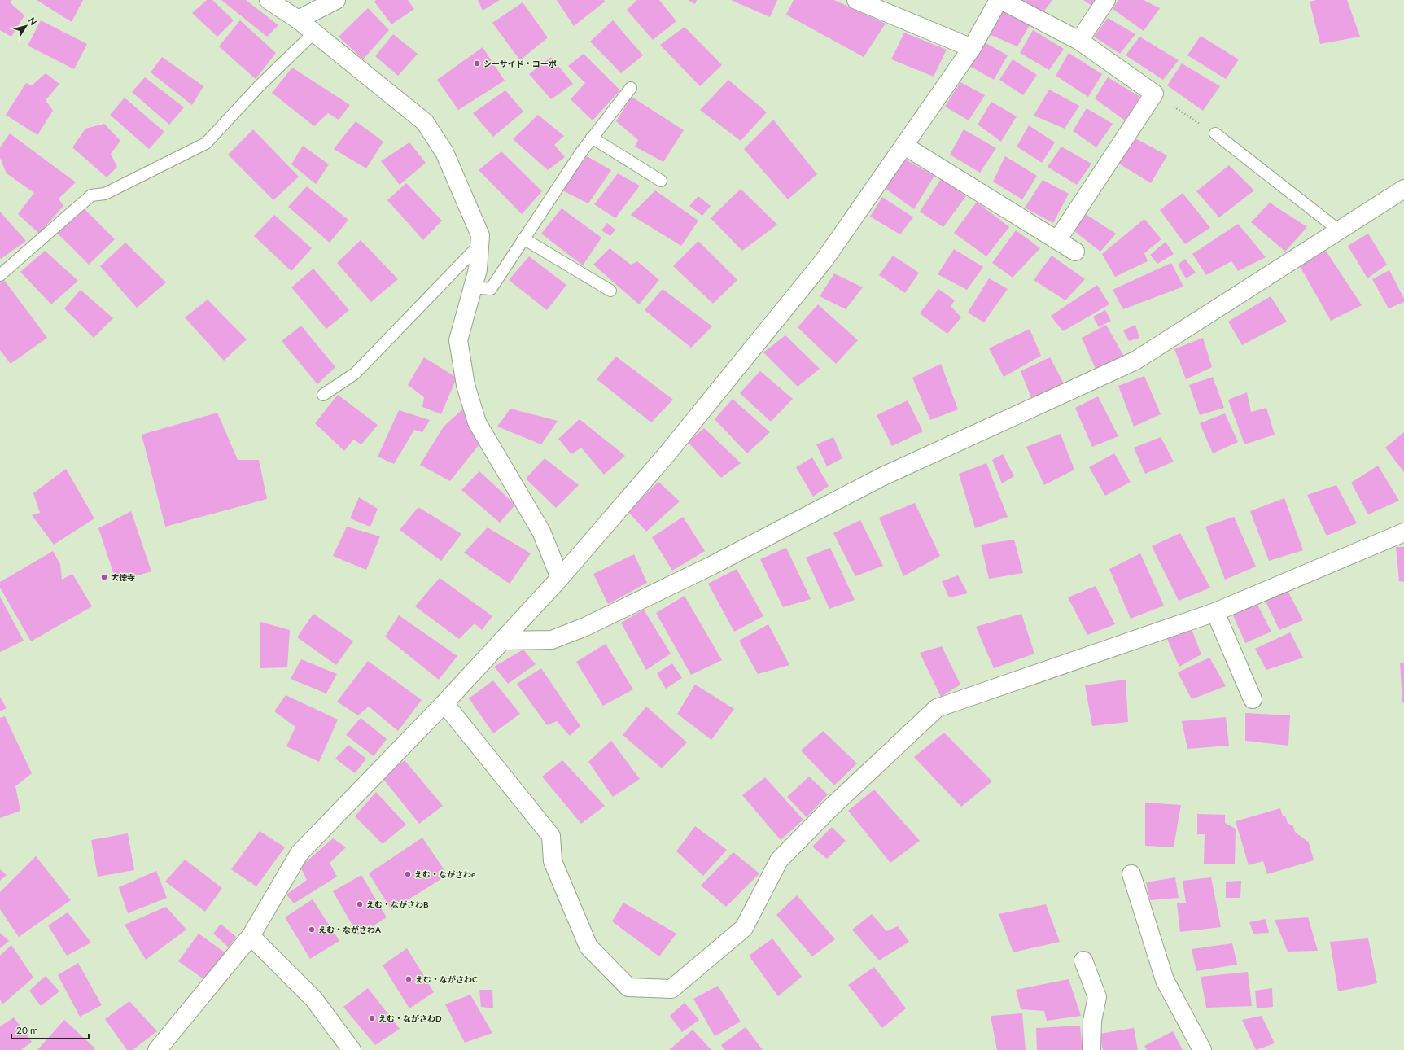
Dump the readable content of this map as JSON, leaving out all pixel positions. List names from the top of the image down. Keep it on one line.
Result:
{"places":["シーサイド・コーポ","大徳寺","えむ・ながさわe","えむ・ながさわB","えむ・ながさわA","えむ・ながさわC","えむ・ながさわD"],"scale_bar":"20 m","north":"top right"}
